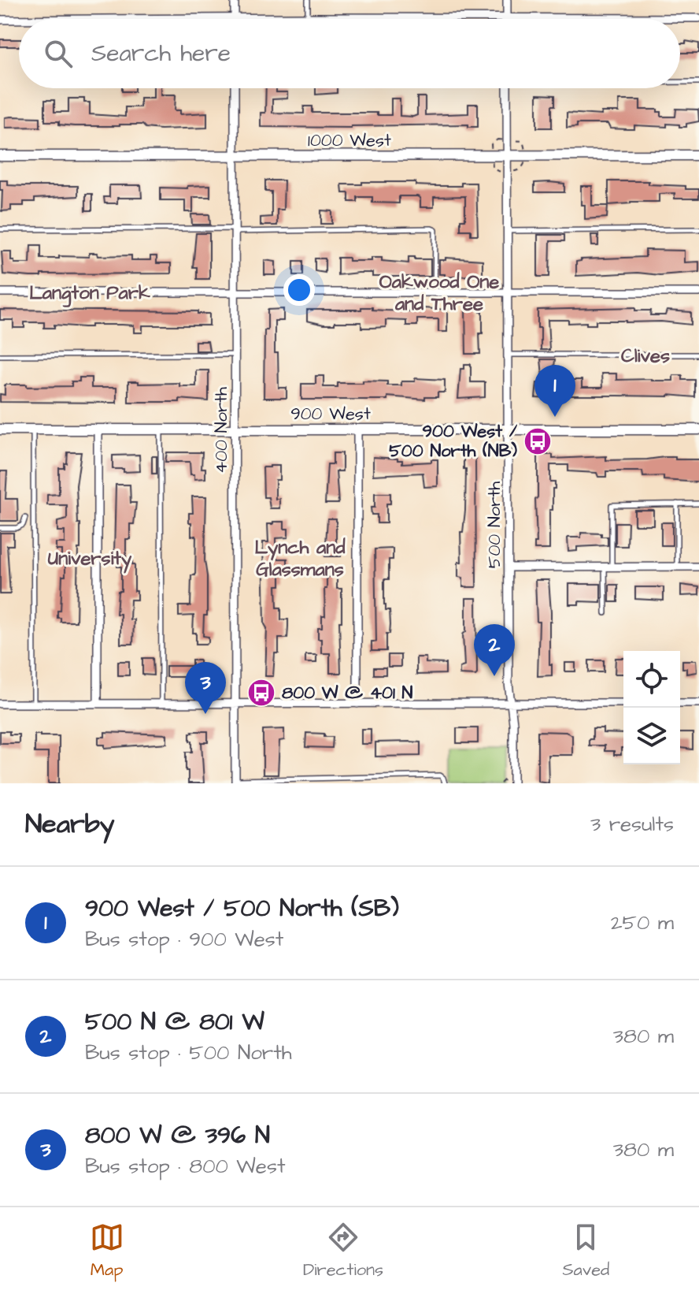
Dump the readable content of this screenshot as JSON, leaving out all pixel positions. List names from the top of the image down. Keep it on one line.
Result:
{"streets":{"main road":["1000 West","900 West"],"street":["400 North","500 North"]},"crossings":[["1000 West","400 North"],["1000 West","500 North"],["900 West","400 North"],["900 West","500 North"]],"districts":["Oakwood One and Three","Langton Park","Clives","Lynch and Glassmans","University"],"places":{"bus stop":["900 West / 500 North (NB)","800 W @ 401 N"]},"page":{"search":"Search here","pins":["1","2","3"],"heading":["Nearby","3 results"],"list":[{"mark":"1","name":"900 West / 500 North (SB)","note":"Bus stop · 900 West","value":"250 m"},{"mark":"2","name":"500 N @ 801 W","note":"Bus stop · 500 North","value":"380 m"},{"mark":"3","name":"800 W @ 396 N","note":"Bus stop · 800 West","value":"380 m"}],"nav":["Map","Directions","Saved"]}}
